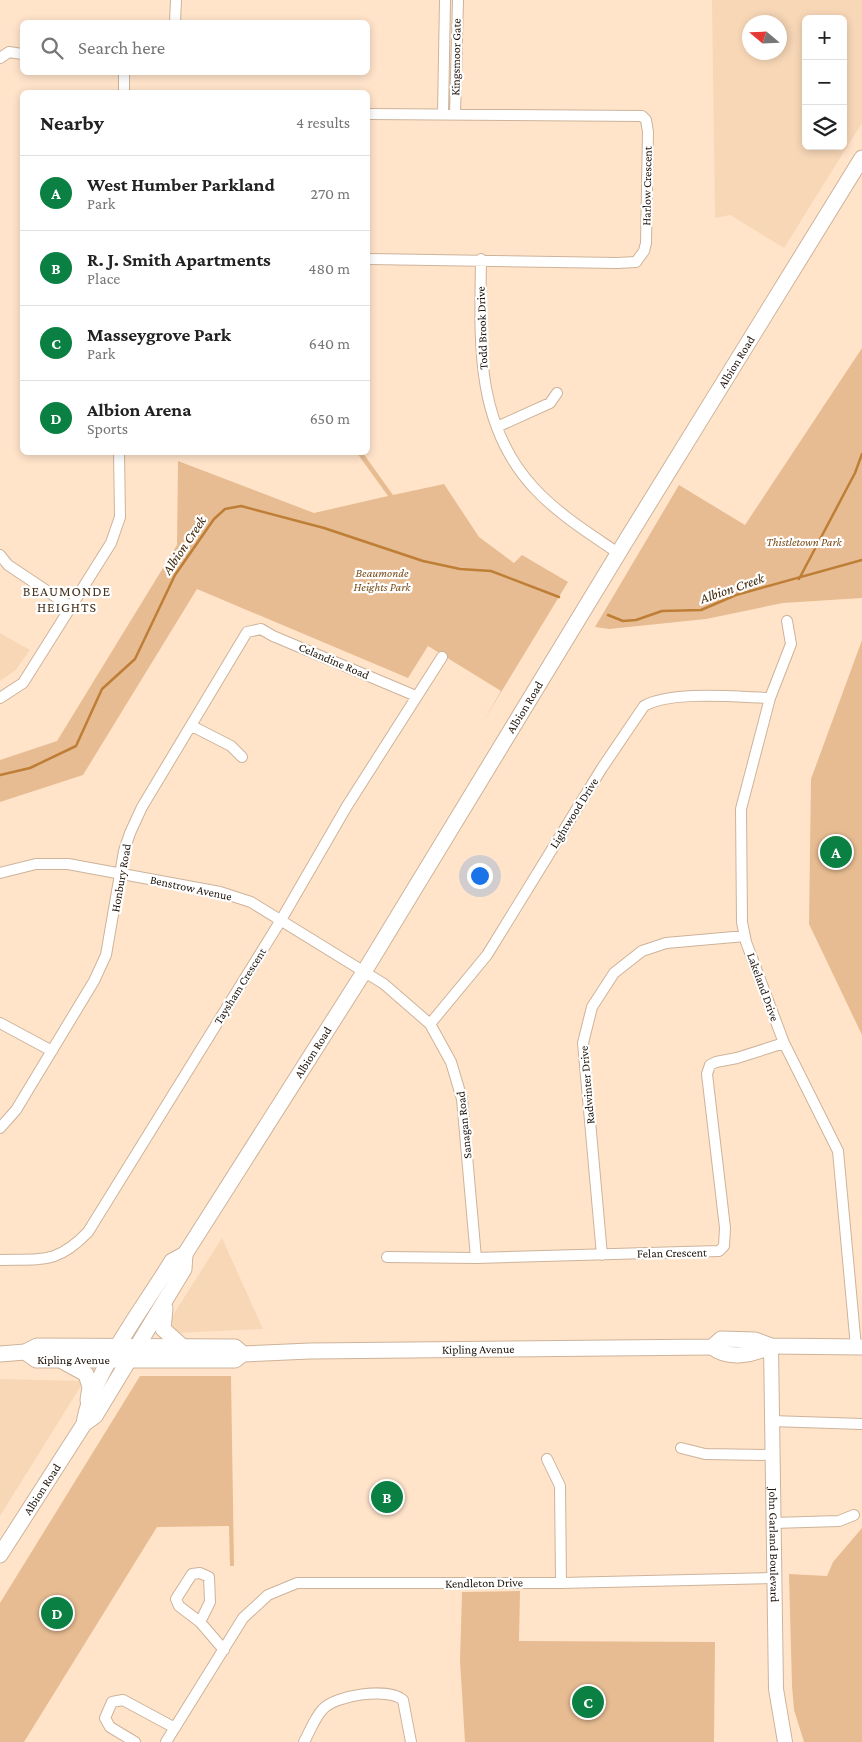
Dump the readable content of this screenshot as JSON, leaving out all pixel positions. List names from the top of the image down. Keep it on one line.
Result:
{"streets":{"main road":["Albion Road","Kipling Avenue"],"street":["Kingsmoor Gate","Harlow Crescent","Todd Brook Drive","Celandine Road","Lightwood Drive","Honbury Road","Benstrow Avenue","Taysham Crescent","Lakeland Drive","Radwinter Drive","Sanagan Road","Felan Crescent","John Garland Boulevard","Kendleton Drive"]},"crossings":[["Kingsmoor Gate","Harlow Crescent"],["Harlow Crescent","Todd Brook Drive"],["Todd Brook Drive","Albion Road"],["Albion Road","Benstrow Avenue"],["Albion Road","Sanagan Road"],["Albion Road","Kipling Avenue"],["Celandine Road","Honbury Road"],["Celandine Road","Taysham Crescent"],["Lightwood Drive","Lakeland Drive"],["Lightwood Drive","Sanagan Road"],["Honbury Road","Benstrow Avenue"],["Benstrow Avenue","Taysham Crescent"],["Benstrow Avenue","Sanagan Road"],["Lakeland Drive","Radwinter Drive"],["Lakeland Drive","Felan Crescent"],["Lakeland Drive","Kipling Avenue"],["Radwinter Drive","Felan Crescent"],["Sanagan Road","Felan Crescent"],["Kipling Avenue","John Garland Boulevard"],["John Garland Boulevard","Kendleton Drive"]],"districts":["BEAUMONDE HEIGHTS"],"water":["Albion Creek"],"parks":["Thistletown Park","Beaumonde Heights Park"],"north":"left","page":{"map_buttons":["+","−"],"search":"Search here","heading":["Nearby","4 results"],"list":[{"mark":"A","name":"West Humber Parkland","note":"Park","value":"270 m"},{"mark":"B","name":"R. J. Smith Apartments","note":"Place","value":"480 m"},{"mark":"C","name":"Masseygrove Park","note":"Park","value":"640 m"},{"mark":"D","name":"Albion Arena","note":"Sports","value":"650 m"}],"pins":["A","B","D","C"]}}
